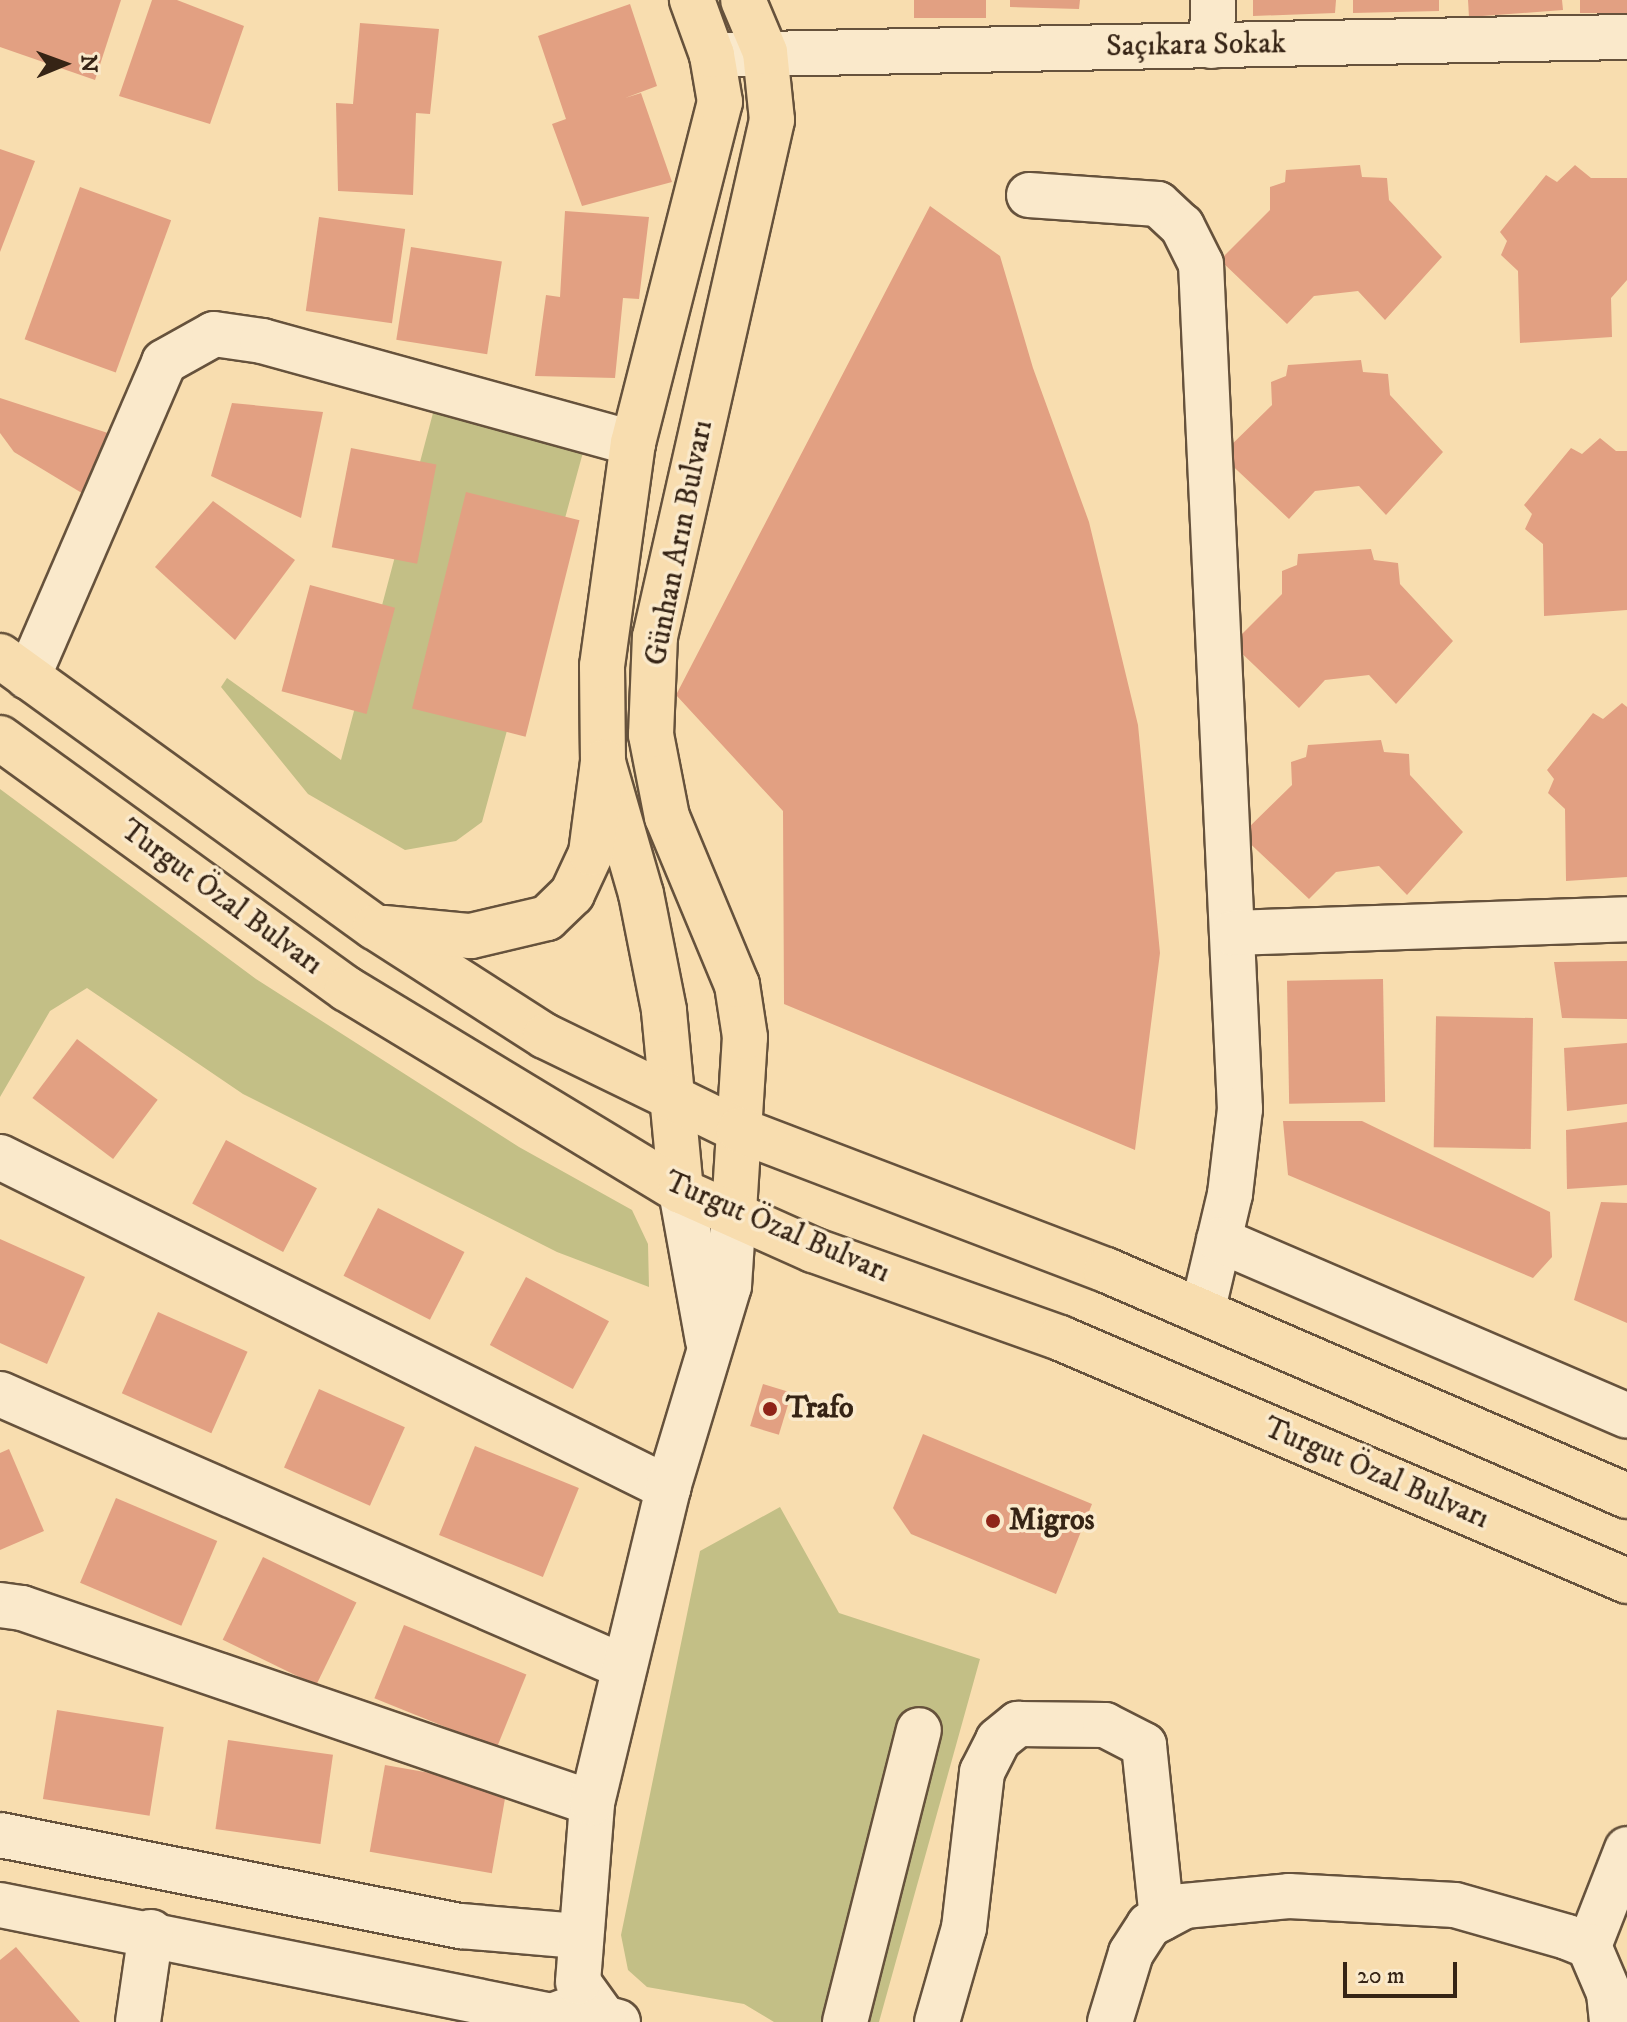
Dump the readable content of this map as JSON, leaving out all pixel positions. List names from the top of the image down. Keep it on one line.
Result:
{"streets":{"main road":["Günhan Arın Bulvarı","Turgut Özal Bulvarı"],"street":["Saçıkara Sokak"]},"crossings":[["Saçıkara Sokak","Günhan Arın Bulvarı"],["Günhan Arın Bulvarı","Turgut Özal Bulvarı"]],"places":["Trafo","Migros"],"scale_bar":"20 m","north":"right"}
